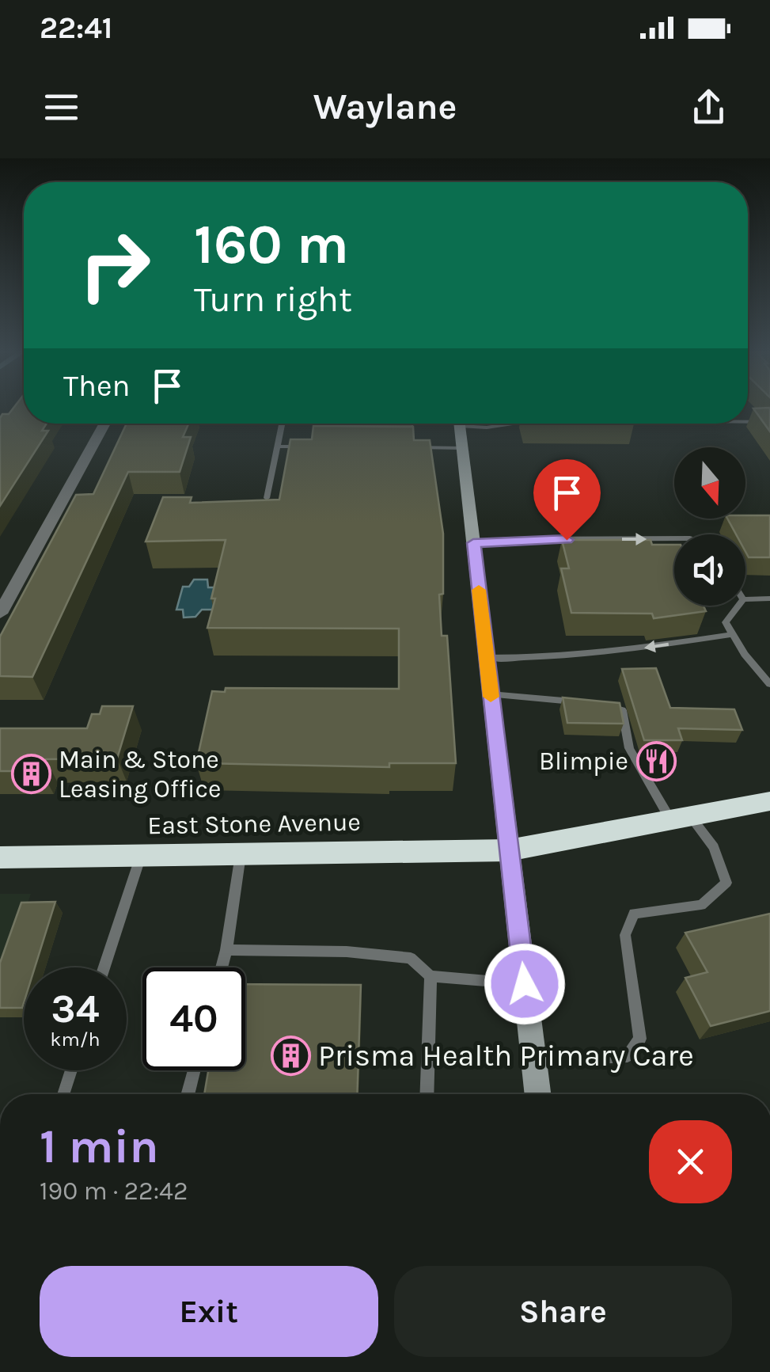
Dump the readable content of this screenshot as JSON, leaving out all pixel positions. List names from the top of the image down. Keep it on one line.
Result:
{"streets":{"highway":["East Stone Avenue"]},"places":{"restaurant":["Blimpie"],"building":["Main & Stone Leasing Office","Prisma Health Primary Care"]},"north":"bottom","page":{"status":"22:41","header":"Waylane","turn":["160 m","Turn right"],"then":"Then","speed":"34 km/h","limit":"40","heading":["1 min","190 m · 22:42"],"buttons":["Exit","Share"]}}
